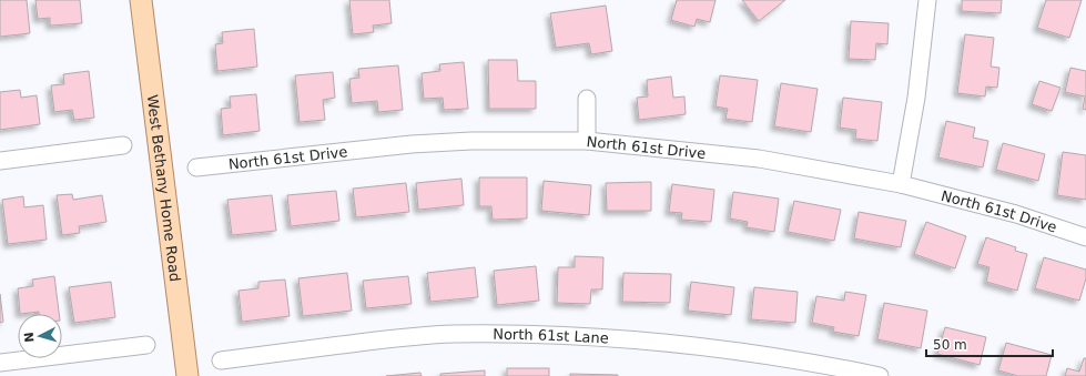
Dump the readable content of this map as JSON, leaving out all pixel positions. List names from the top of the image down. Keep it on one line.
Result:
{"streets":{"main road":["West Bethany Home Road"],"street":["North 61st Drive","North 61st Lane"]},"scale_bar":"50 m","north":"left"}
